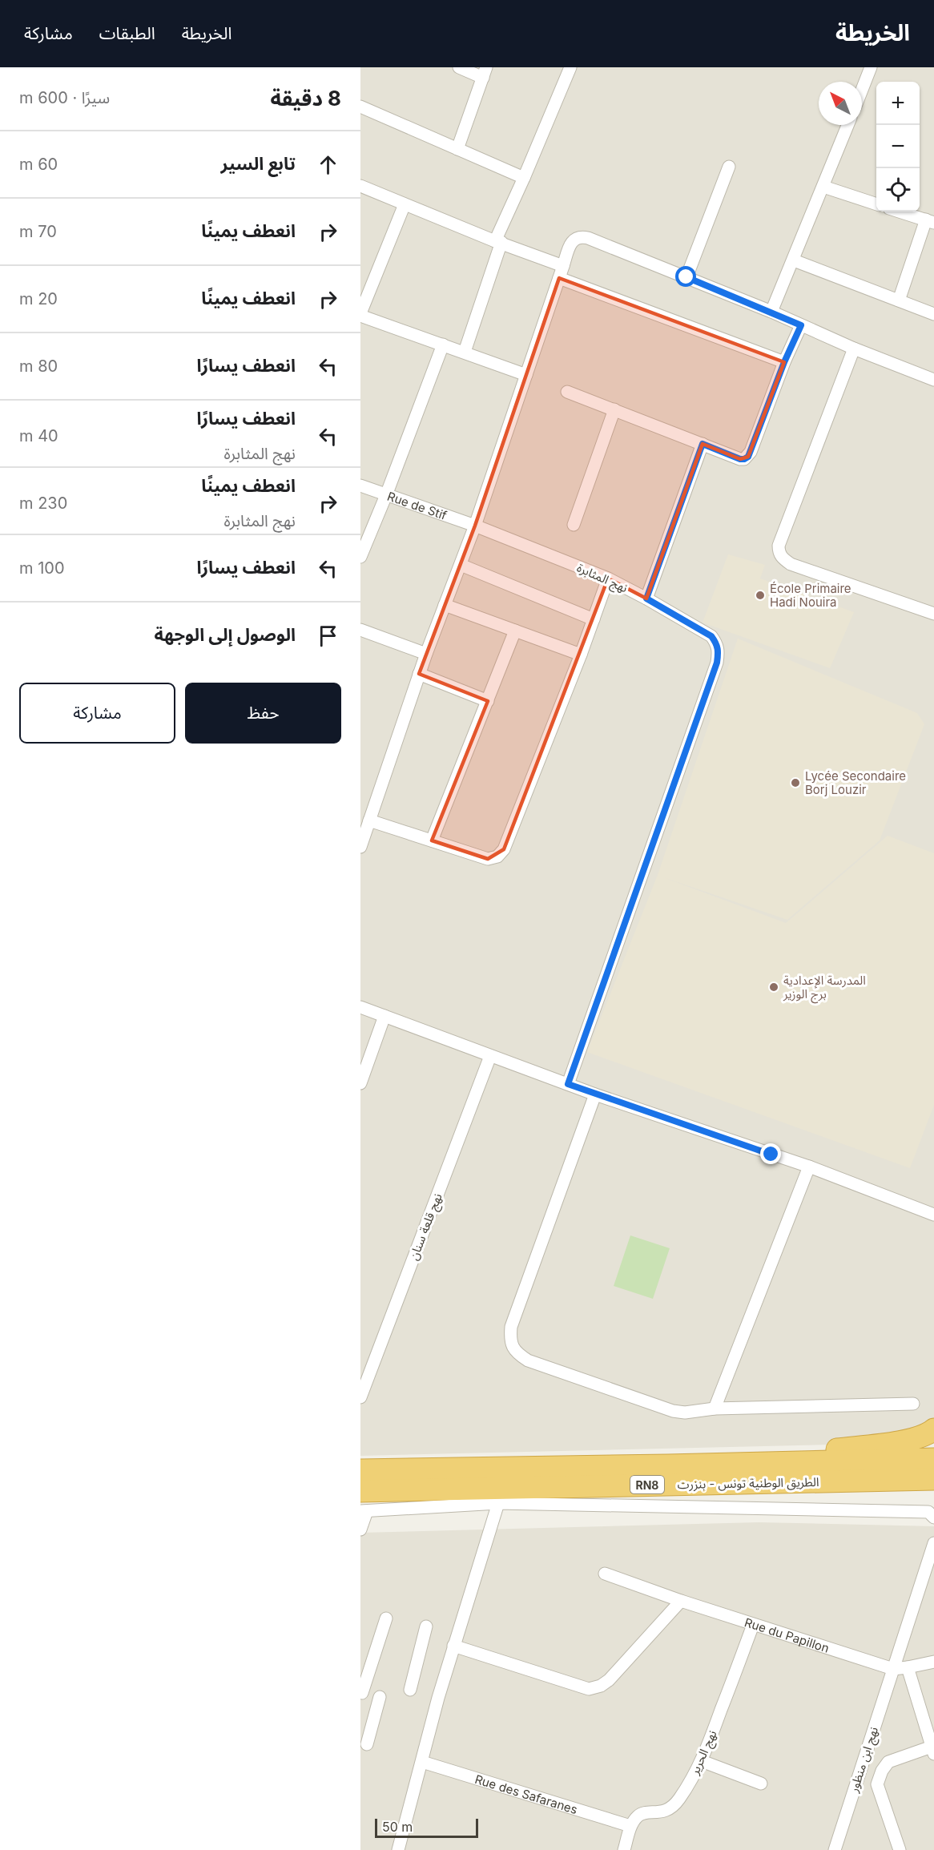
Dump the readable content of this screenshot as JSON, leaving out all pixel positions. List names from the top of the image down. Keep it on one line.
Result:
{"streets":{"highway":["الطريق الوطنية تونس - بنزرت","RN8"],"street":["Rue de Stif","نهج المثابرة","نهج قلعة سنان","Rue du Papillon","نهج الحرير","نهج ابن منظور","Rue des Safaranes"]},"crossings":[["Rue de Stif","نهج المثابرة"],["الطريق الوطنية تونس - بنزرت","RN8"],["Rue du Papillon","نهج الحرير"],["Rue du Papillon","نهج ابن منظور"],["نهج الحرير","Rue des Safaranes"]],"places":["École Primaire Hadi Nouira","Lycée Secondaire Borj Louzir","المدرسة الإعدادية برج الوزير"],"scale_bar":"50 m","north":"top left","page":{"header":"الخريطة","nav":["الخريطة","الطبقات","مشاركة"],"heading":["8 دقيقة","سيرًا · 600 m"],"map_buttons":["+","−"],"list":[["تابع السير","60 m"],["انعطف يمينًا","70 m"],["انعطف يمينًا","20 m"],["انعطف يسارًا","80 m"],["انعطف يسارًا","نهج المثابرة","40 m"],["انعطف يمينًا","نهج المثابرة","230 m"],["انعطف يسارًا","100 m"],"الوصول إلى الوجهة"],"buttons":["حفظ","مشاركة"],"scale":"50 m"}}
